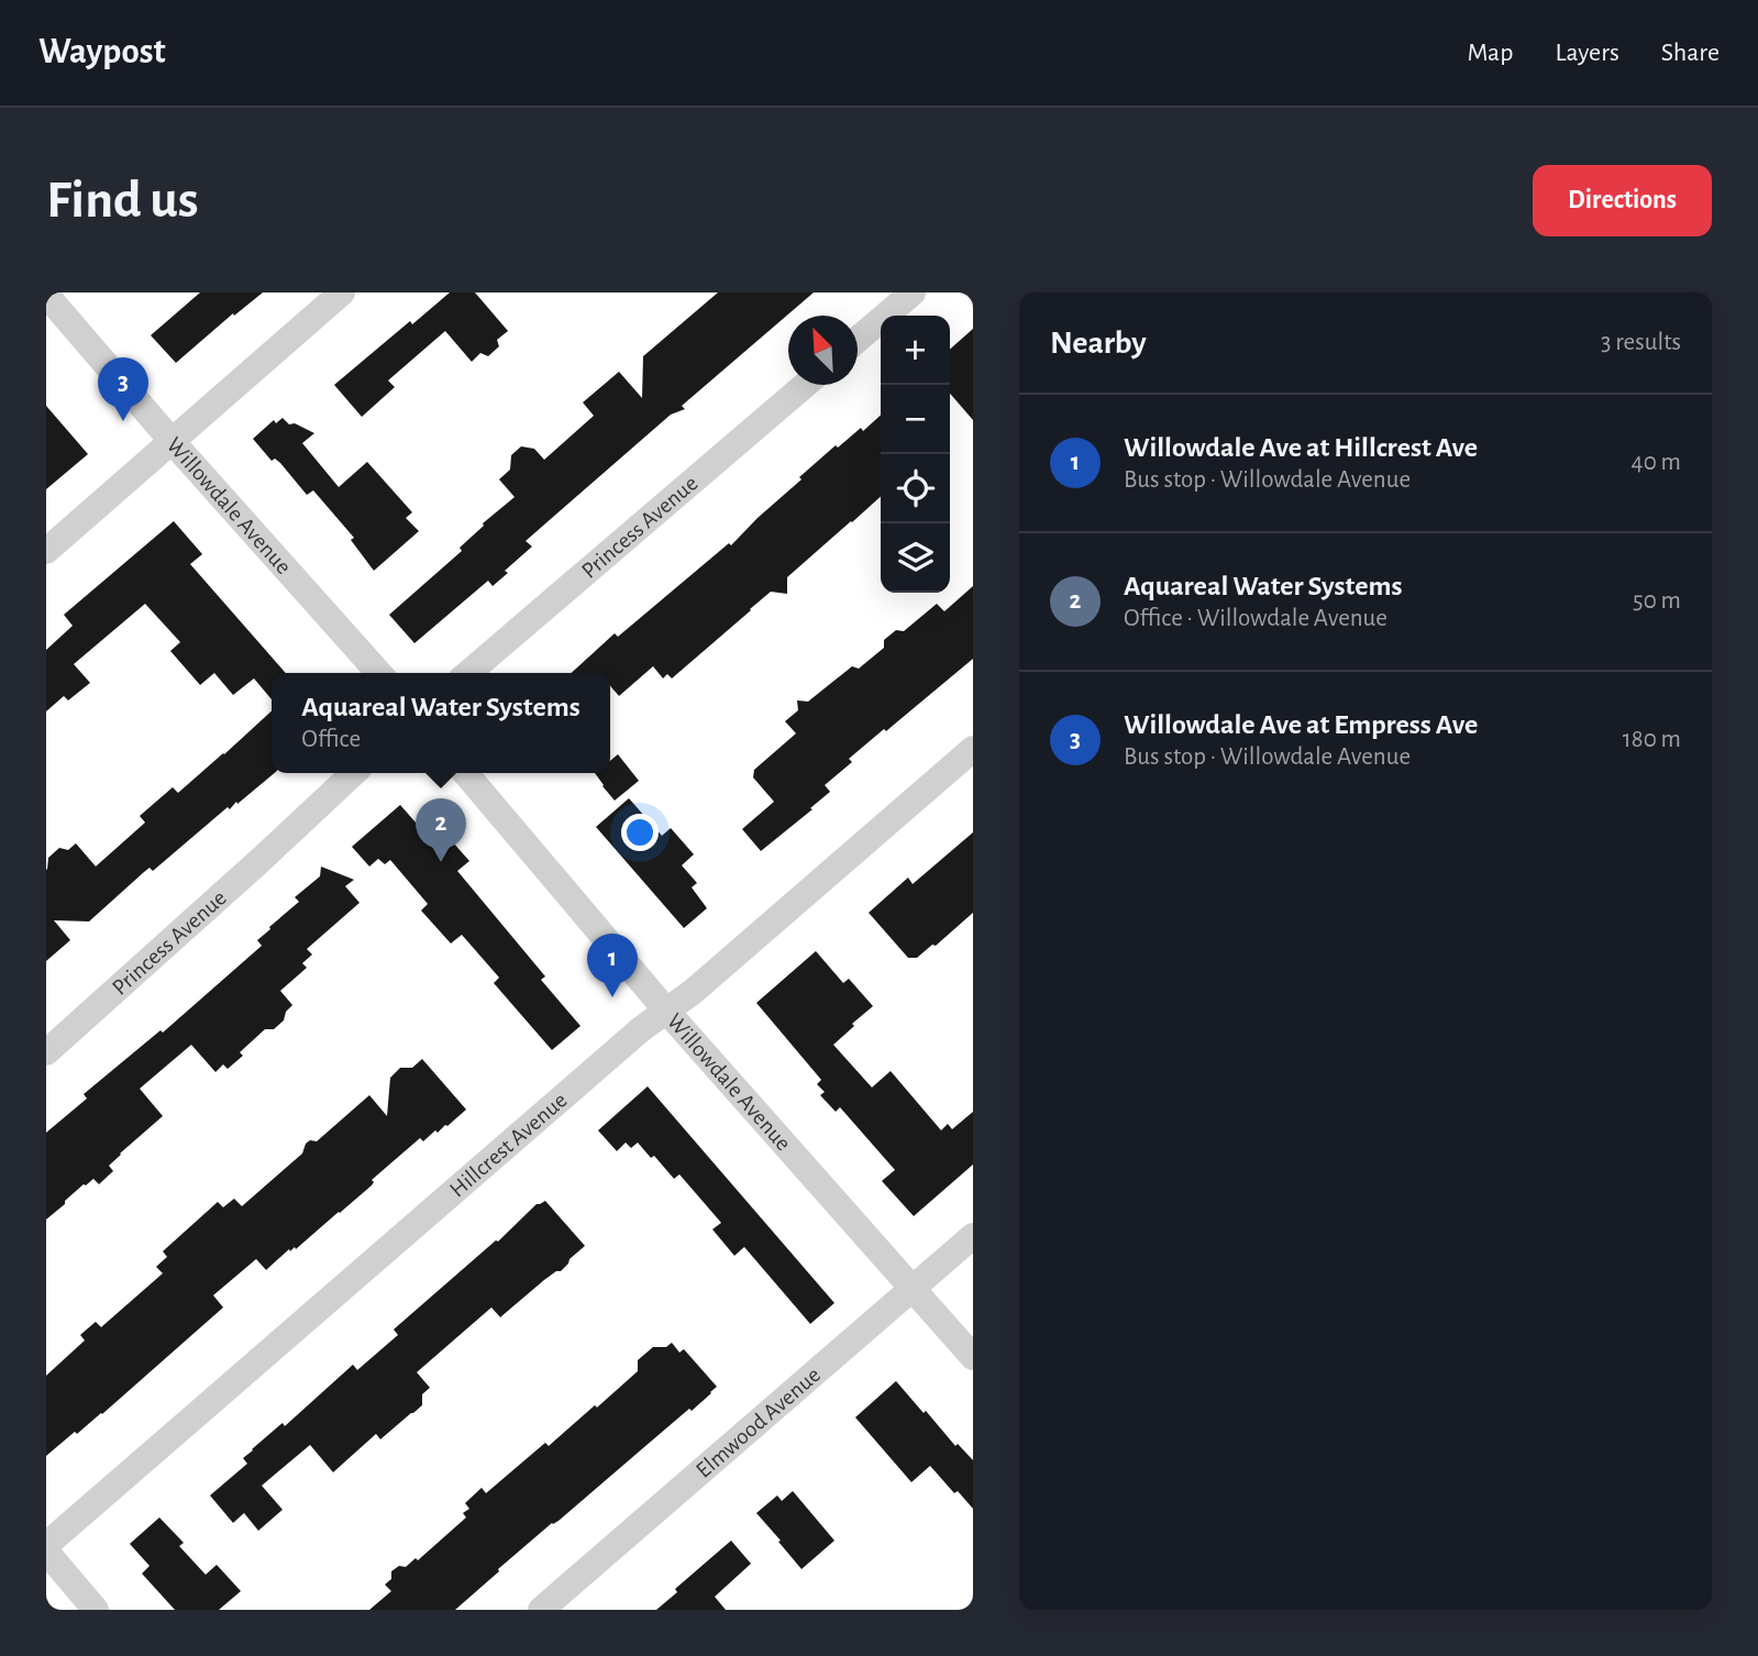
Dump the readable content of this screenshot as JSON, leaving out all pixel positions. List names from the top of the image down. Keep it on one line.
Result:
{"streets":{"street":["Willowdale Avenue","Princess Avenue","Hillcrest Avenue","Elmwood Avenue"]},"crossings":[["Willowdale Avenue","Hillcrest Avenue"],["Willowdale Avenue","Elmwood Avenue"]],"north":"top left","page":{"header":"Waypost","nav":["Map","Layers","Share"],"buttons":"Directions","title":"Find us","heading":["Nearby","3 results"],"map_buttons":["+","−"],"pins":["3","2","1"],"list":[{"mark":"1","name":"Willowdale Ave at Hillcrest Ave","note":"Bus stop · Willowdale Avenue","value":"40 m"},{"mark":"2","name":"Aquareal Water Systems","note":"Office · Willowdale Avenue","value":"50 m"},{"mark":"3","name":"Willowdale Ave at Empress Ave","note":"Bus stop · Willowdale Avenue","value":"180 m"}],"popup":["Aquareal Water Systems","Office"]}}
